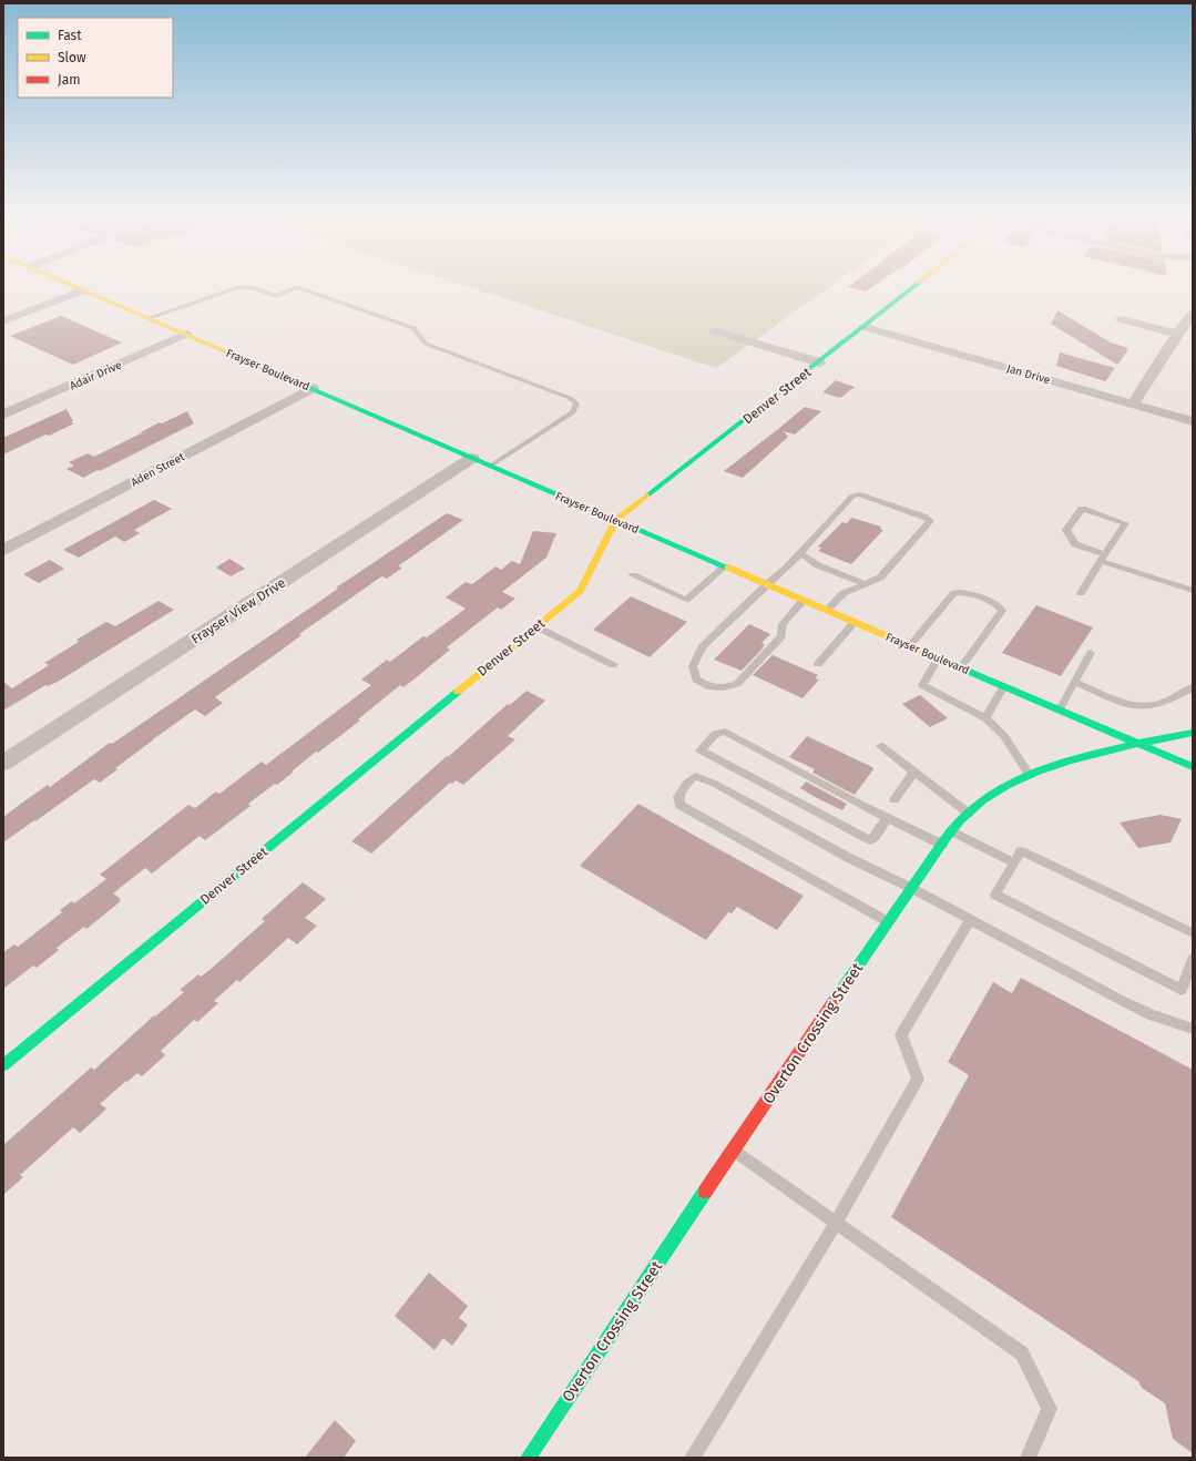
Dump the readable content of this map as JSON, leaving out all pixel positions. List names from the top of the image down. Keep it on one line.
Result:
{"streets":{"main road":["Frayser Boulevard","Denver Street","Overton Crossing Street"],"street":["Jan Drive","Adair Drive","Aden Street","Frayser View Drive"]},"crossings":[["Frayser Boulevard","Adair Drive"],["Frayser Boulevard","Denver Street"],["Frayser Boulevard","Aden Street"],["Frayser Boulevard","Frayser View Drive"],["Frayser Boulevard","Overton Crossing Street"],["Jan Drive","Denver Street"]],"legend":["Fast","Slow","Jam"]}
